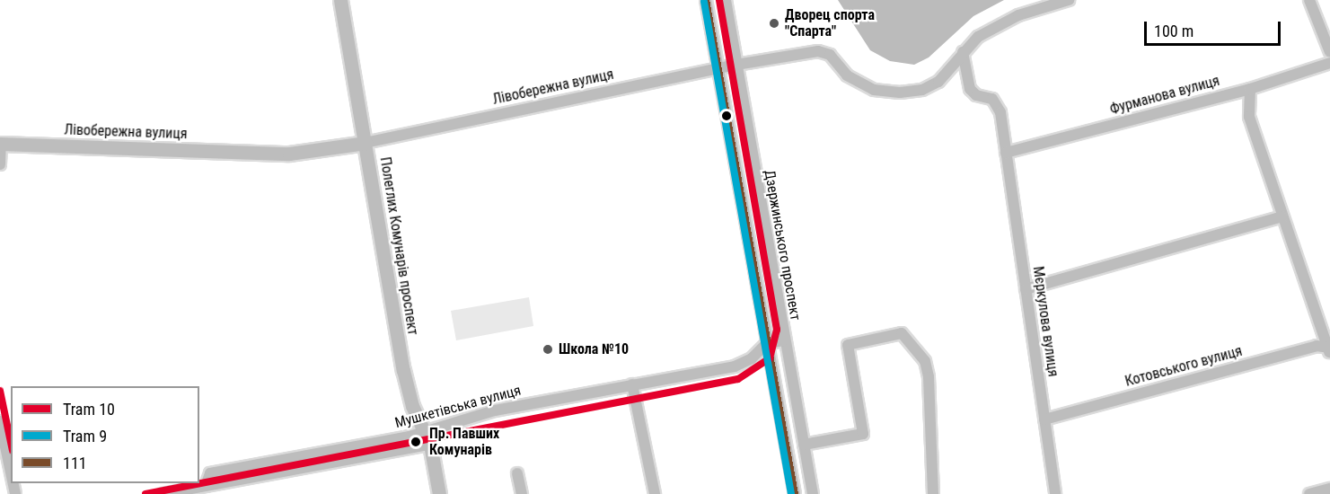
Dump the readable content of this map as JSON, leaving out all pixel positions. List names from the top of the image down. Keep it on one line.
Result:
{"streets":{"main road":["Лівобережна вулиця","Полеглих Комунарів проспект"],"street":["Фурманова вулиця","Дзержинського проспект","Мєркулова вулиця","Котовського вулиця","Мушкетівська вулиця"]},"crossings":[["Лівобережна вулиця","Дзержинського проспект"],["Лівобережна вулиця","Полеглих Комунарів проспект"],["Лівобережна вулиця","Мєркулова вулиця"],["Фурманова вулиця","Мєркулова вулиця"],["Дзержинського проспект","Мушкетівська вулиця"],["Полеглих Комунарів проспект","Мушкетівська вулиця"],["Мєркулова вулиця","Котовського вулиця"]],"places":["Дворец спорта \"Спарта\"","Школа №10","Пр. Павших Комунарiв"],"lines":["tram line 10","transit line 111","tram line 9"],"legend":["Tram 10","Tram 9","111"],"scale_bar":"100 m"}
